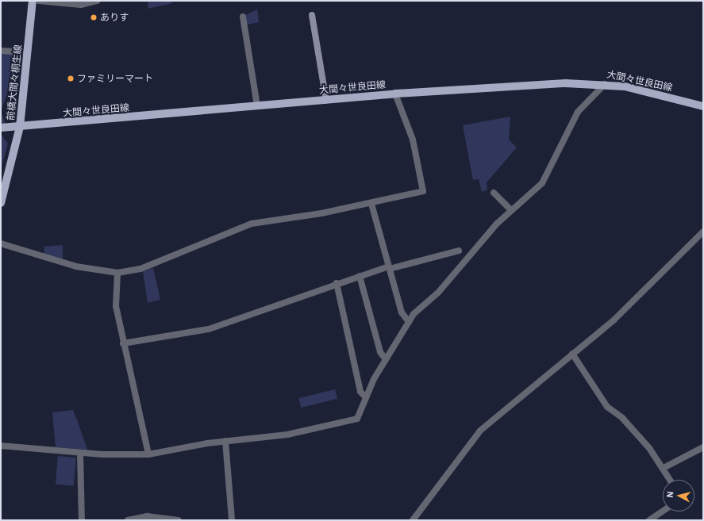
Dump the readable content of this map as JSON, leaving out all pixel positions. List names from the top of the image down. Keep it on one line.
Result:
{"streets":{"main road":["大間々世良田線","前橋大間々桐生線"]},"crossings":[["大間々世良田線","前橋大間々桐生線"]],"places":["ありす","ファミリーマート"],"north":"left"}
